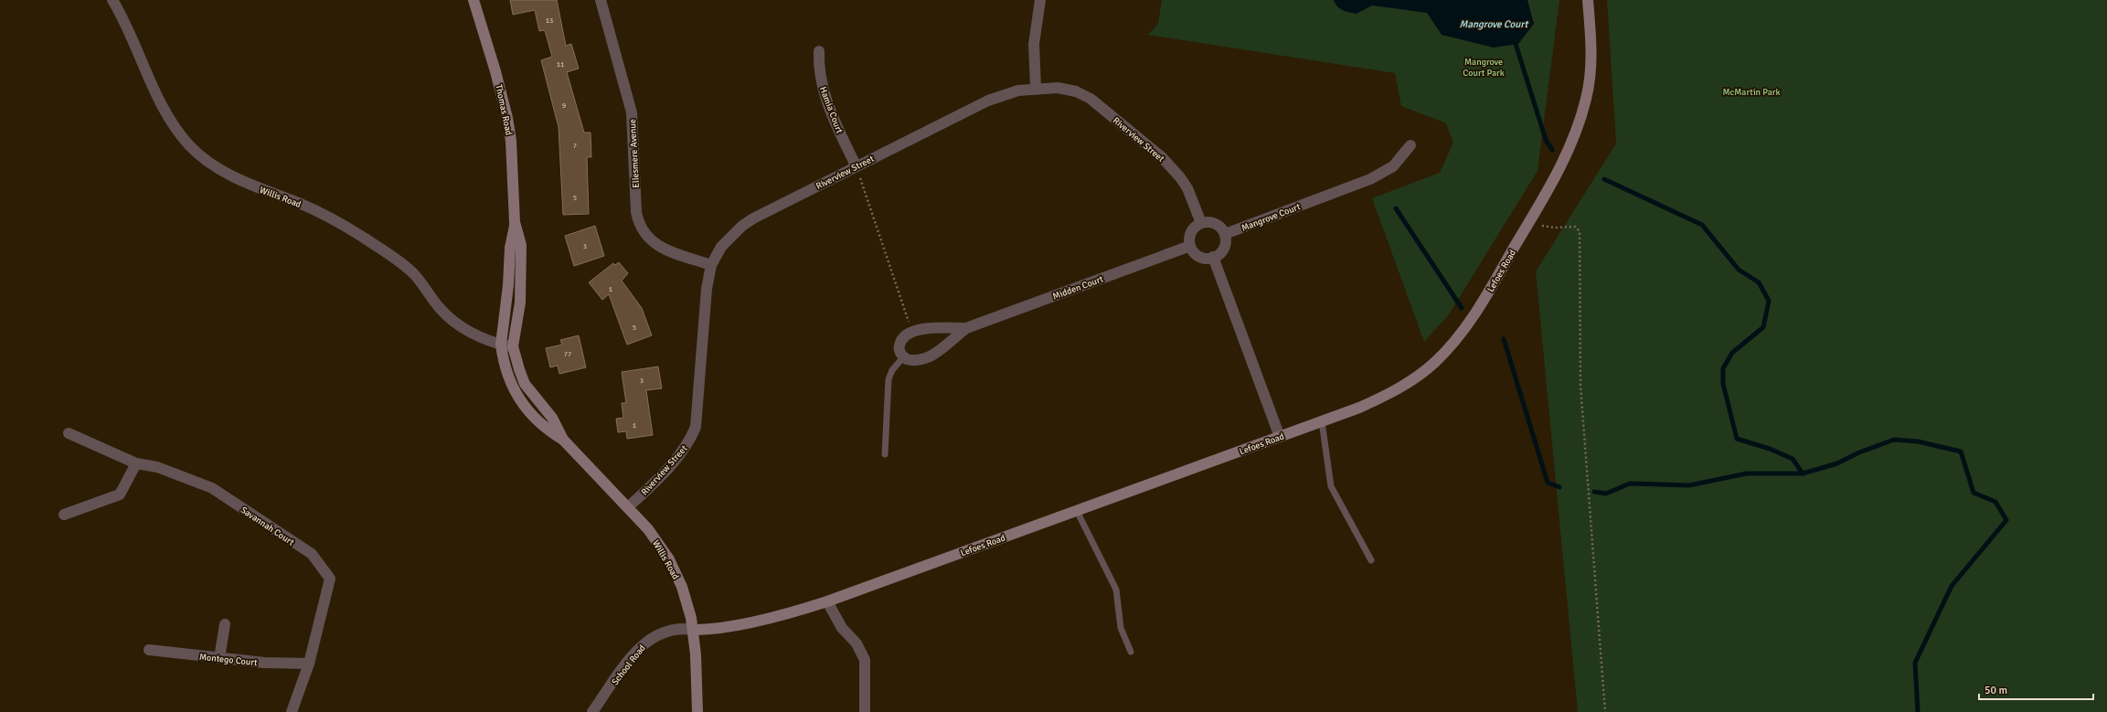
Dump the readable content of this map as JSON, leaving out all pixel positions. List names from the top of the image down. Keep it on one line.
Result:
{"streets":{"street":["Thomas Road","Hamia Court","Riverview Street","Ellesmere Avenue","Willis Road","Mangrove Court","Lefoes Road","Midden Court","Savannah Court","Montego Court","School Road"]},"crossings":[["Thomas Road","Willis Road"],["Hamia Court","Riverview Street"],["Riverview Street","Ellesmere Avenue"],["Riverview Street","Willis Road"],["Riverview Street","Mangrove Court"],["Riverview Street","Midden Court"],["Willis Road","Lefoes Road"],["Willis Road","School Road"],["Mangrove Court","Midden Court"],["Lefoes Road","School Road"],["Savannah Court","Montego Court"]],"water":["Mangrove Court"],"parks":["Mangrove Court Park","McMartin Park"],"house_numbers":["13","11","9","7","5","3","1","5","77","3","1"],"scale_bar":"50 m"}
